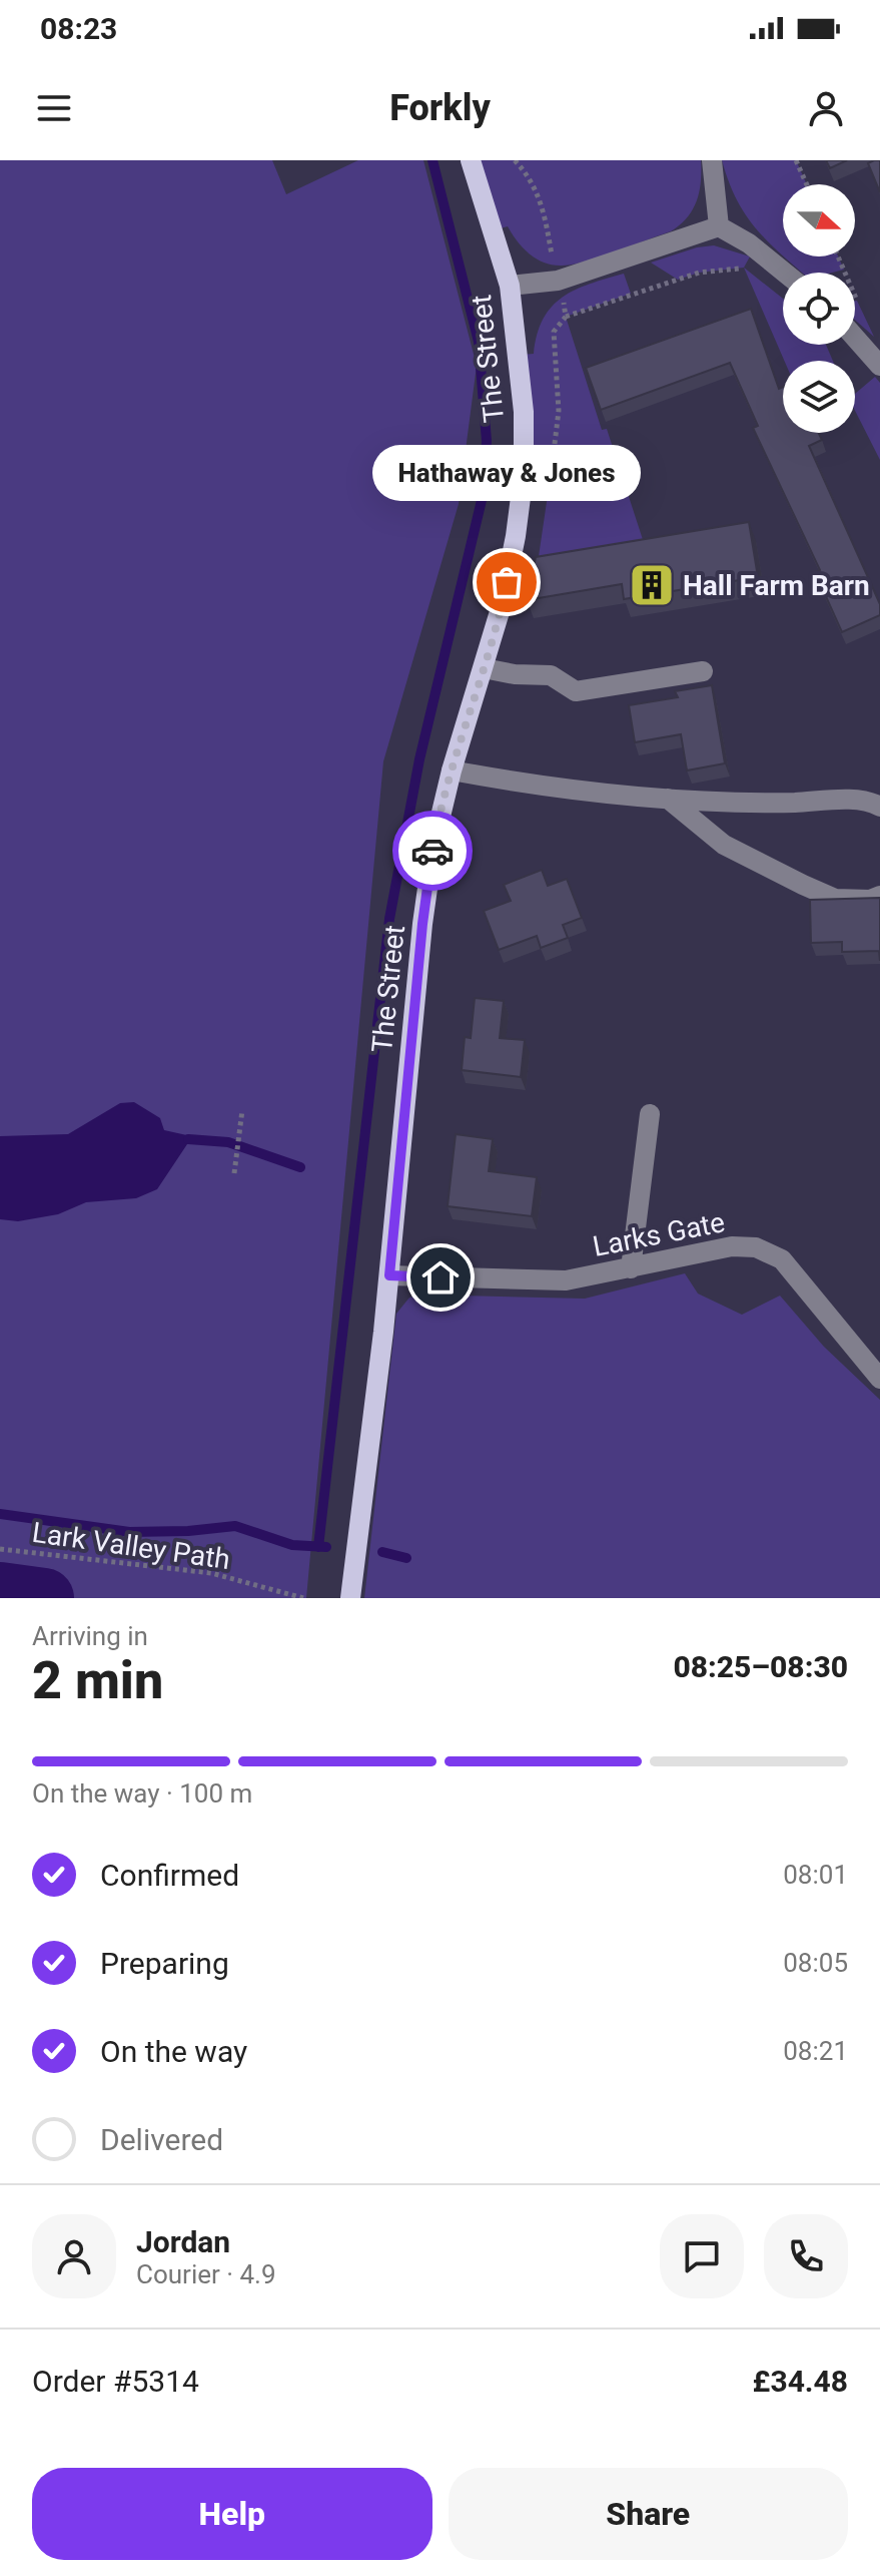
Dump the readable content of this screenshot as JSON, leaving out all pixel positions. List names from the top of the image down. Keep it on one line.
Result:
{"streets":{"main road":["The Street"],"street":["Larks Gate"],"path":["Lark Valley Path"]},"crossings":[["The Street","Larks Gate"]],"places":{"other":["Hathaway & Jones"],"building":["Hall Farm Barn"]},"north":"right","page":{"status":"08:23","header":"Forkly","bubble":"Hathaway & Jones","heading":["2 min","Arriving in","08:25–08:30"],"panel":["Jordan","Courier · 4.9","Order #5314","£34.48"],"bar":"On the way · 100 m","list":[["Confirmed","08:01"],["Preparing","08:05"],["On the way","08:21"],"Delivered"],"buttons":["Help","Share"]}}
